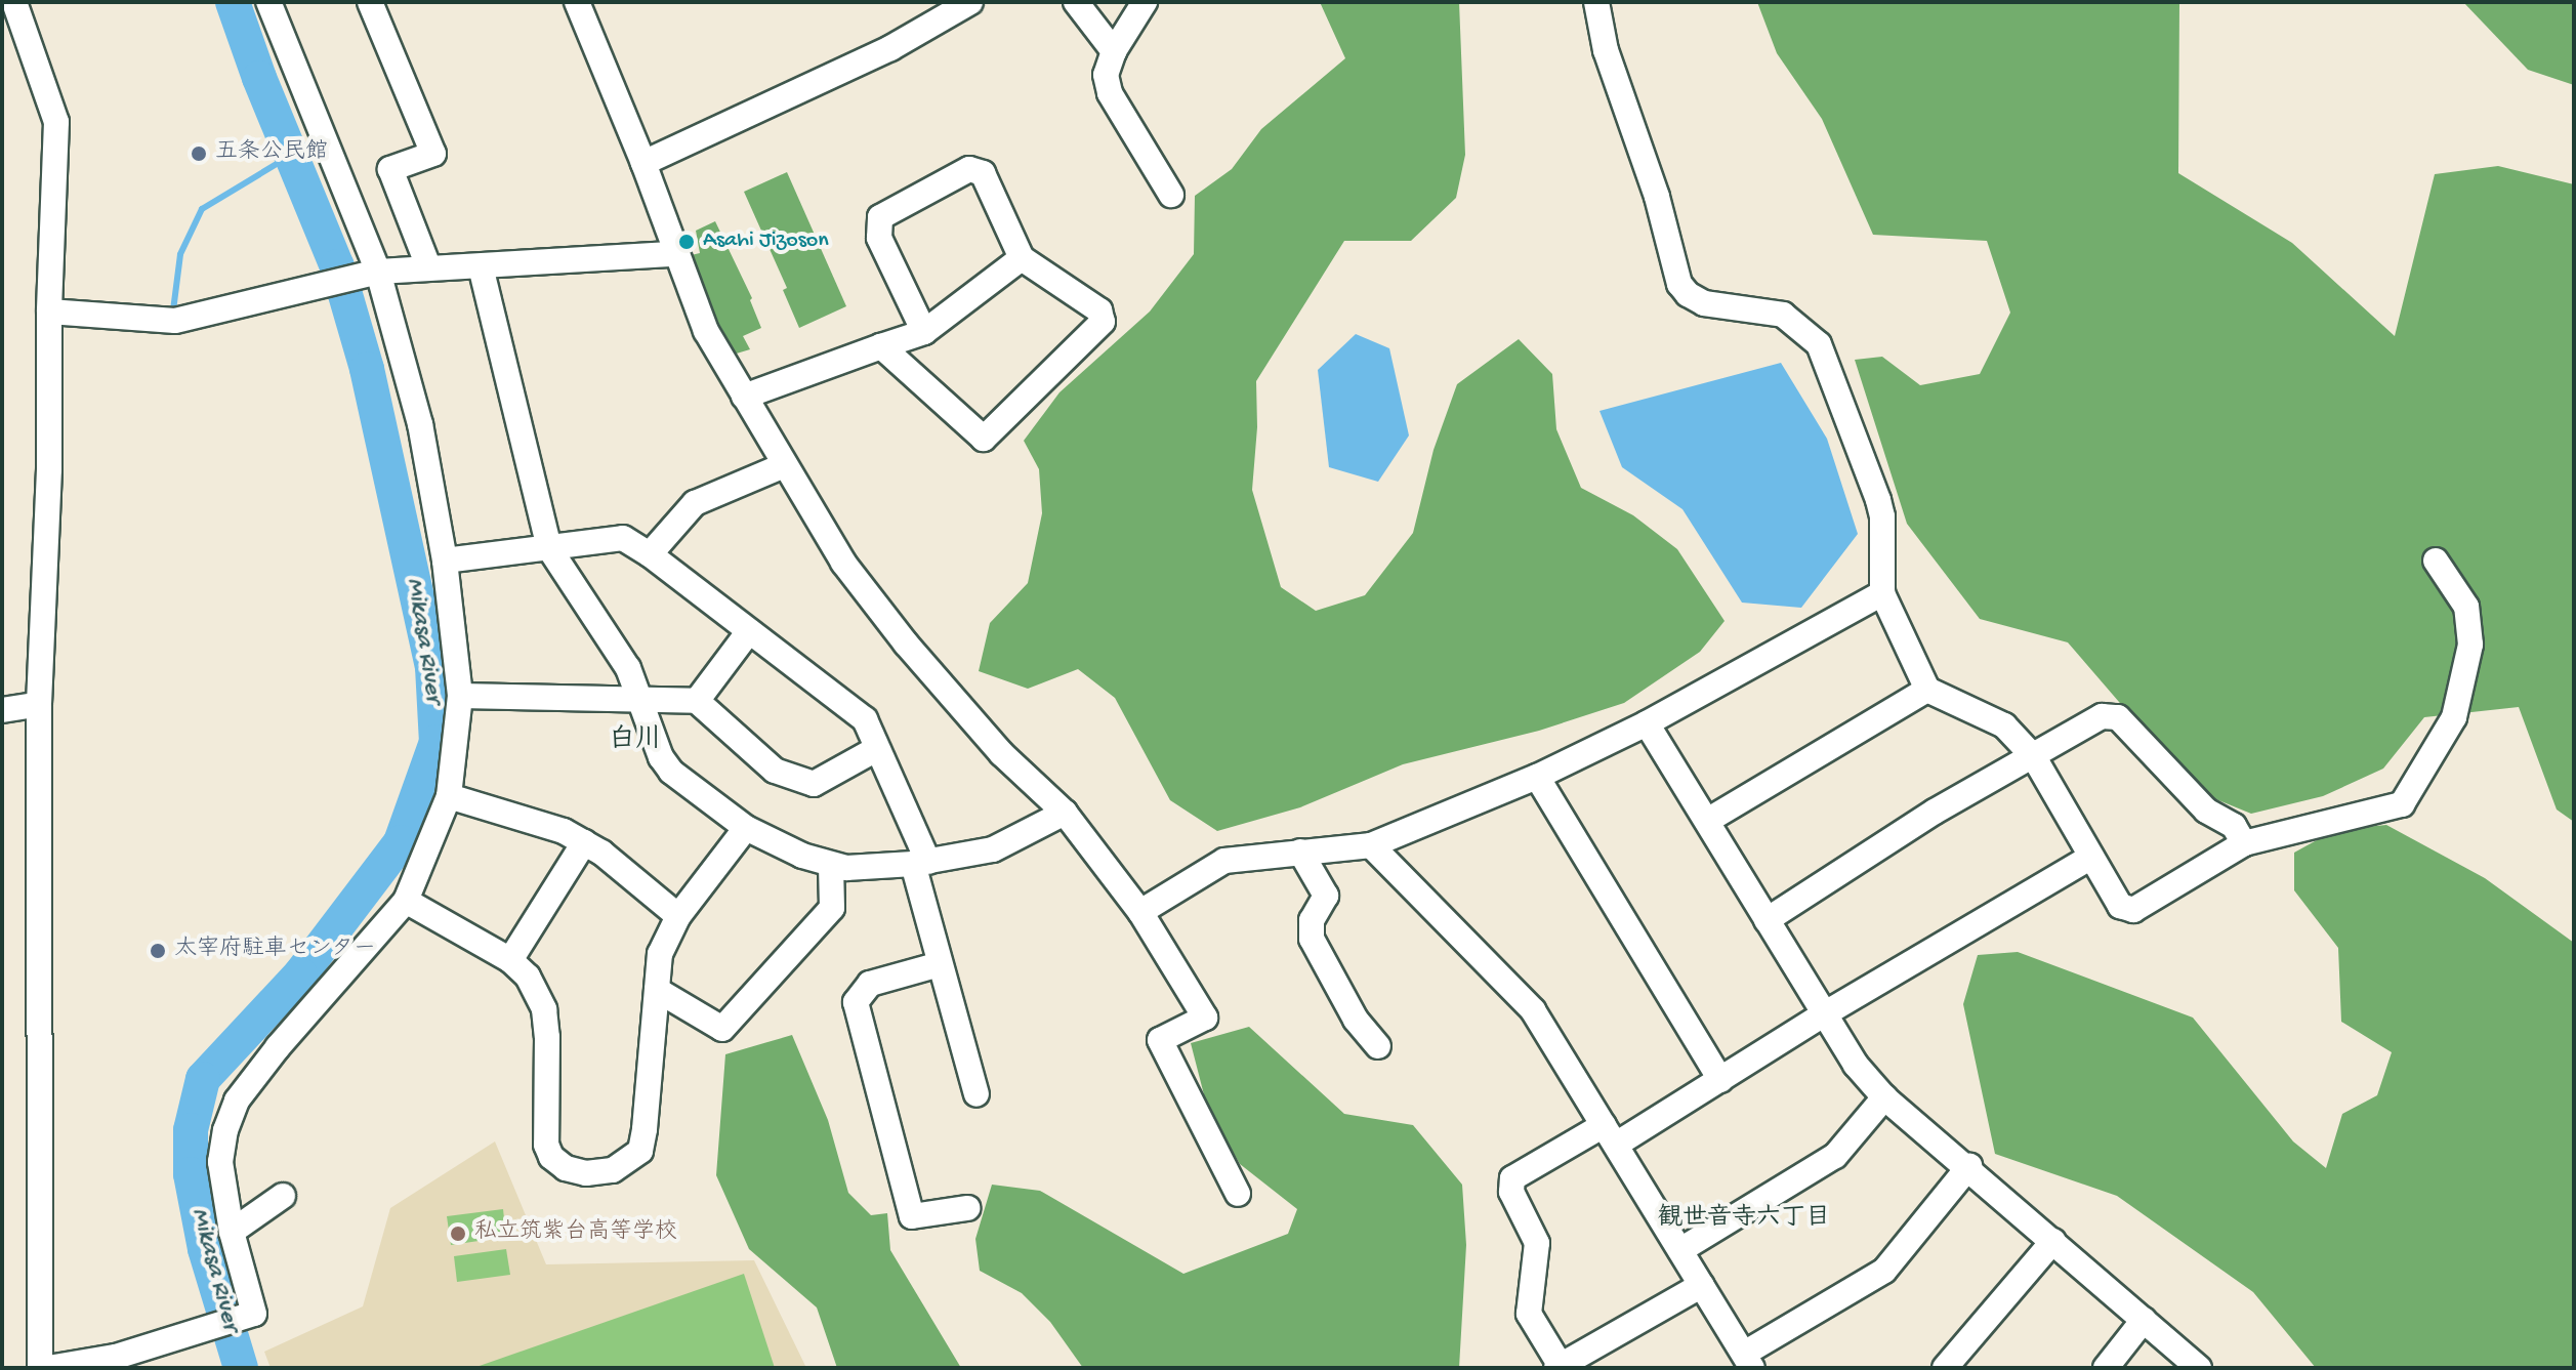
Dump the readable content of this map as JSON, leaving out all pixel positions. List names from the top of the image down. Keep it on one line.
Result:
{"districts":["白川","観世音寺六丁目"],"water":["Mikasa River"],"places":["五条公民館","Asahi Jizoson","太宰府駐車センター","私立筑紫台高等学校"]}
